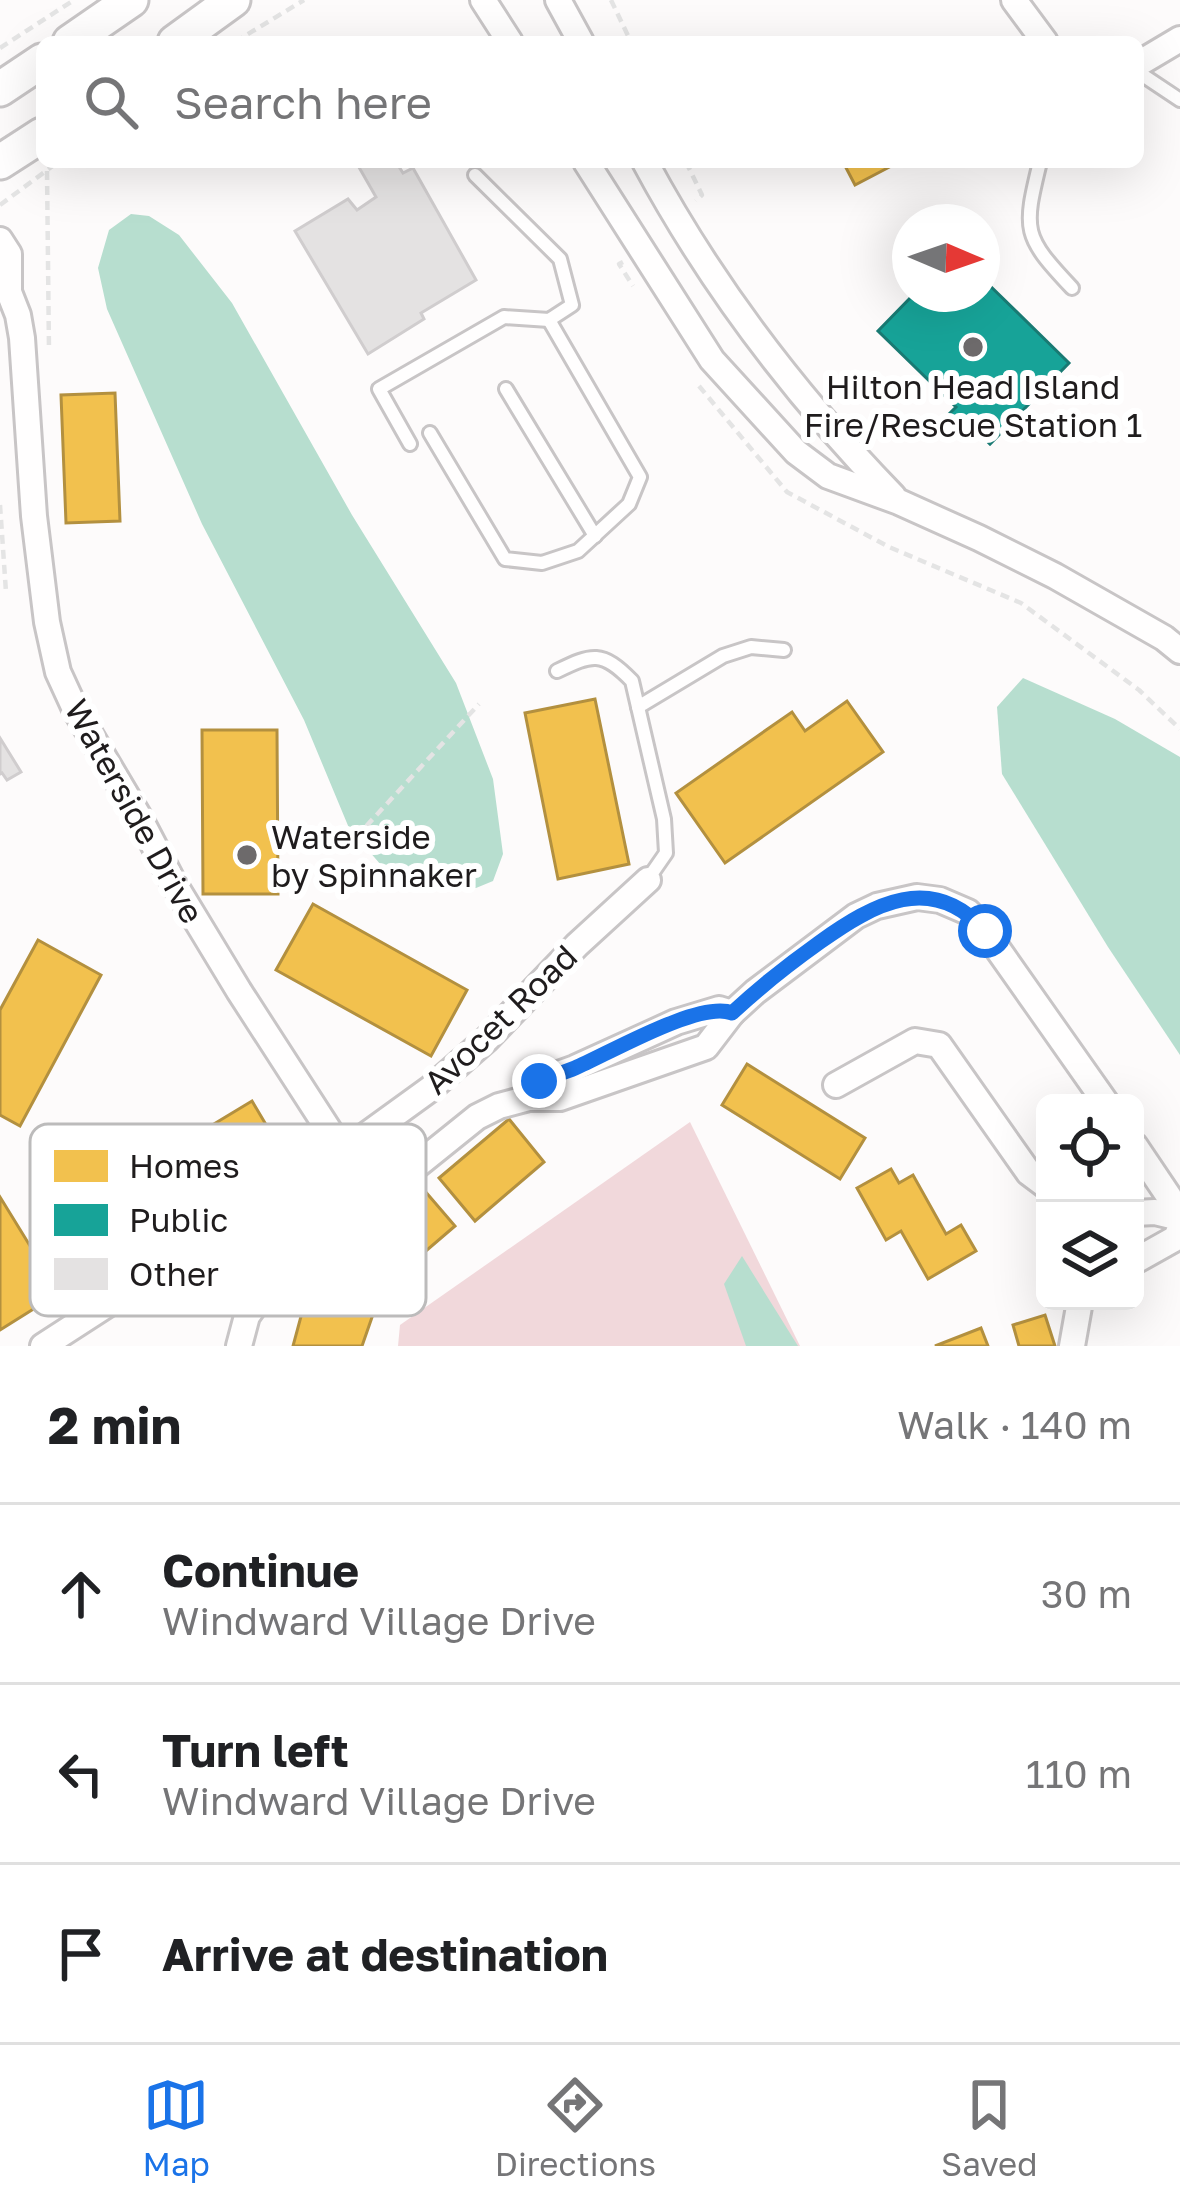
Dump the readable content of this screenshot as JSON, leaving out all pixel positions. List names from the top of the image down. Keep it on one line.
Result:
{"streets":{"street":["Waterside Drive","Avocet Road"]},"places":["Hilton Head Island Fire/Rescue Station 1","Waterside by Spinnaker"],"legend":["Homes","Public","Other"],"north":"right","page":{"search":"Search here","heading":["2 min","Walk · 140 m"],"list":[["Continue","Windward Village Drive","30 m"],["Turn left","Windward Village Drive","110 m"],"Arrive at destination"],"nav":["Map","Directions","Saved"]}}
